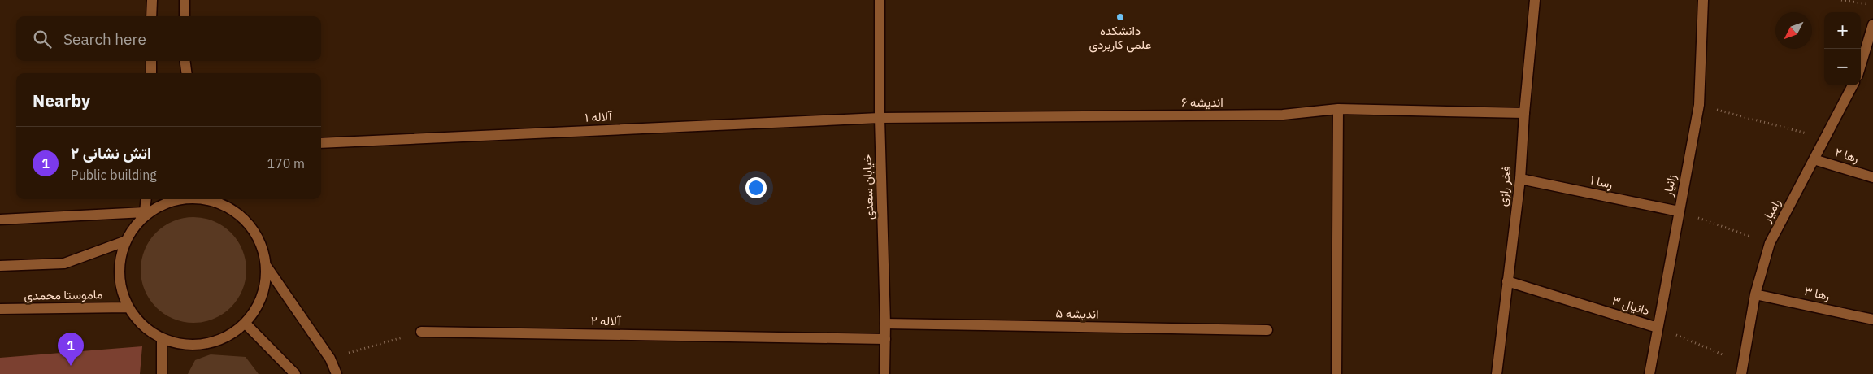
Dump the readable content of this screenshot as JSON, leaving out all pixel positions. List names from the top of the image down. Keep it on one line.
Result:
{"streets":{"street":["اندیشه ۶","آلاله ۱","رها ۲","رسا ۱","زانیار","فخر رازی","خیابان سعدی","رامیار","رها ۳","ماموستا محمدی","دانیال ۳","اندیشه ۵","آلاله ۲"]},"crossings":[["اندیشه ۶","آلاله ۱"],["اندیشه ۶","فخر رازی"],["اندیشه ۶","خیابان سعدی"],["آلاله ۱","خیابان سعدی"],["رها ۲","رامیار"],["رسا ۱","زانیار"],["رسا ۱","فخر رازی"],["زانیار","دانیال ۳"],["فخر رازی","دانیال ۳"],["خیابان سعدی","اندیشه ۵"],["خیابان سعدی","آلاله ۲"],["رامیار","رها ۳"],["رامیار","دانیال ۳"]],"places":["دانشکده علمی کاربردی"],"north":"bottom left","page":{"map_buttons":["+","−"],"search":"Search here","heading":"Nearby","list":[{"mark":"1","name":"اتش نشانی ۲","note":"Public building","value":"170 m"}],"pins":"1"}}
